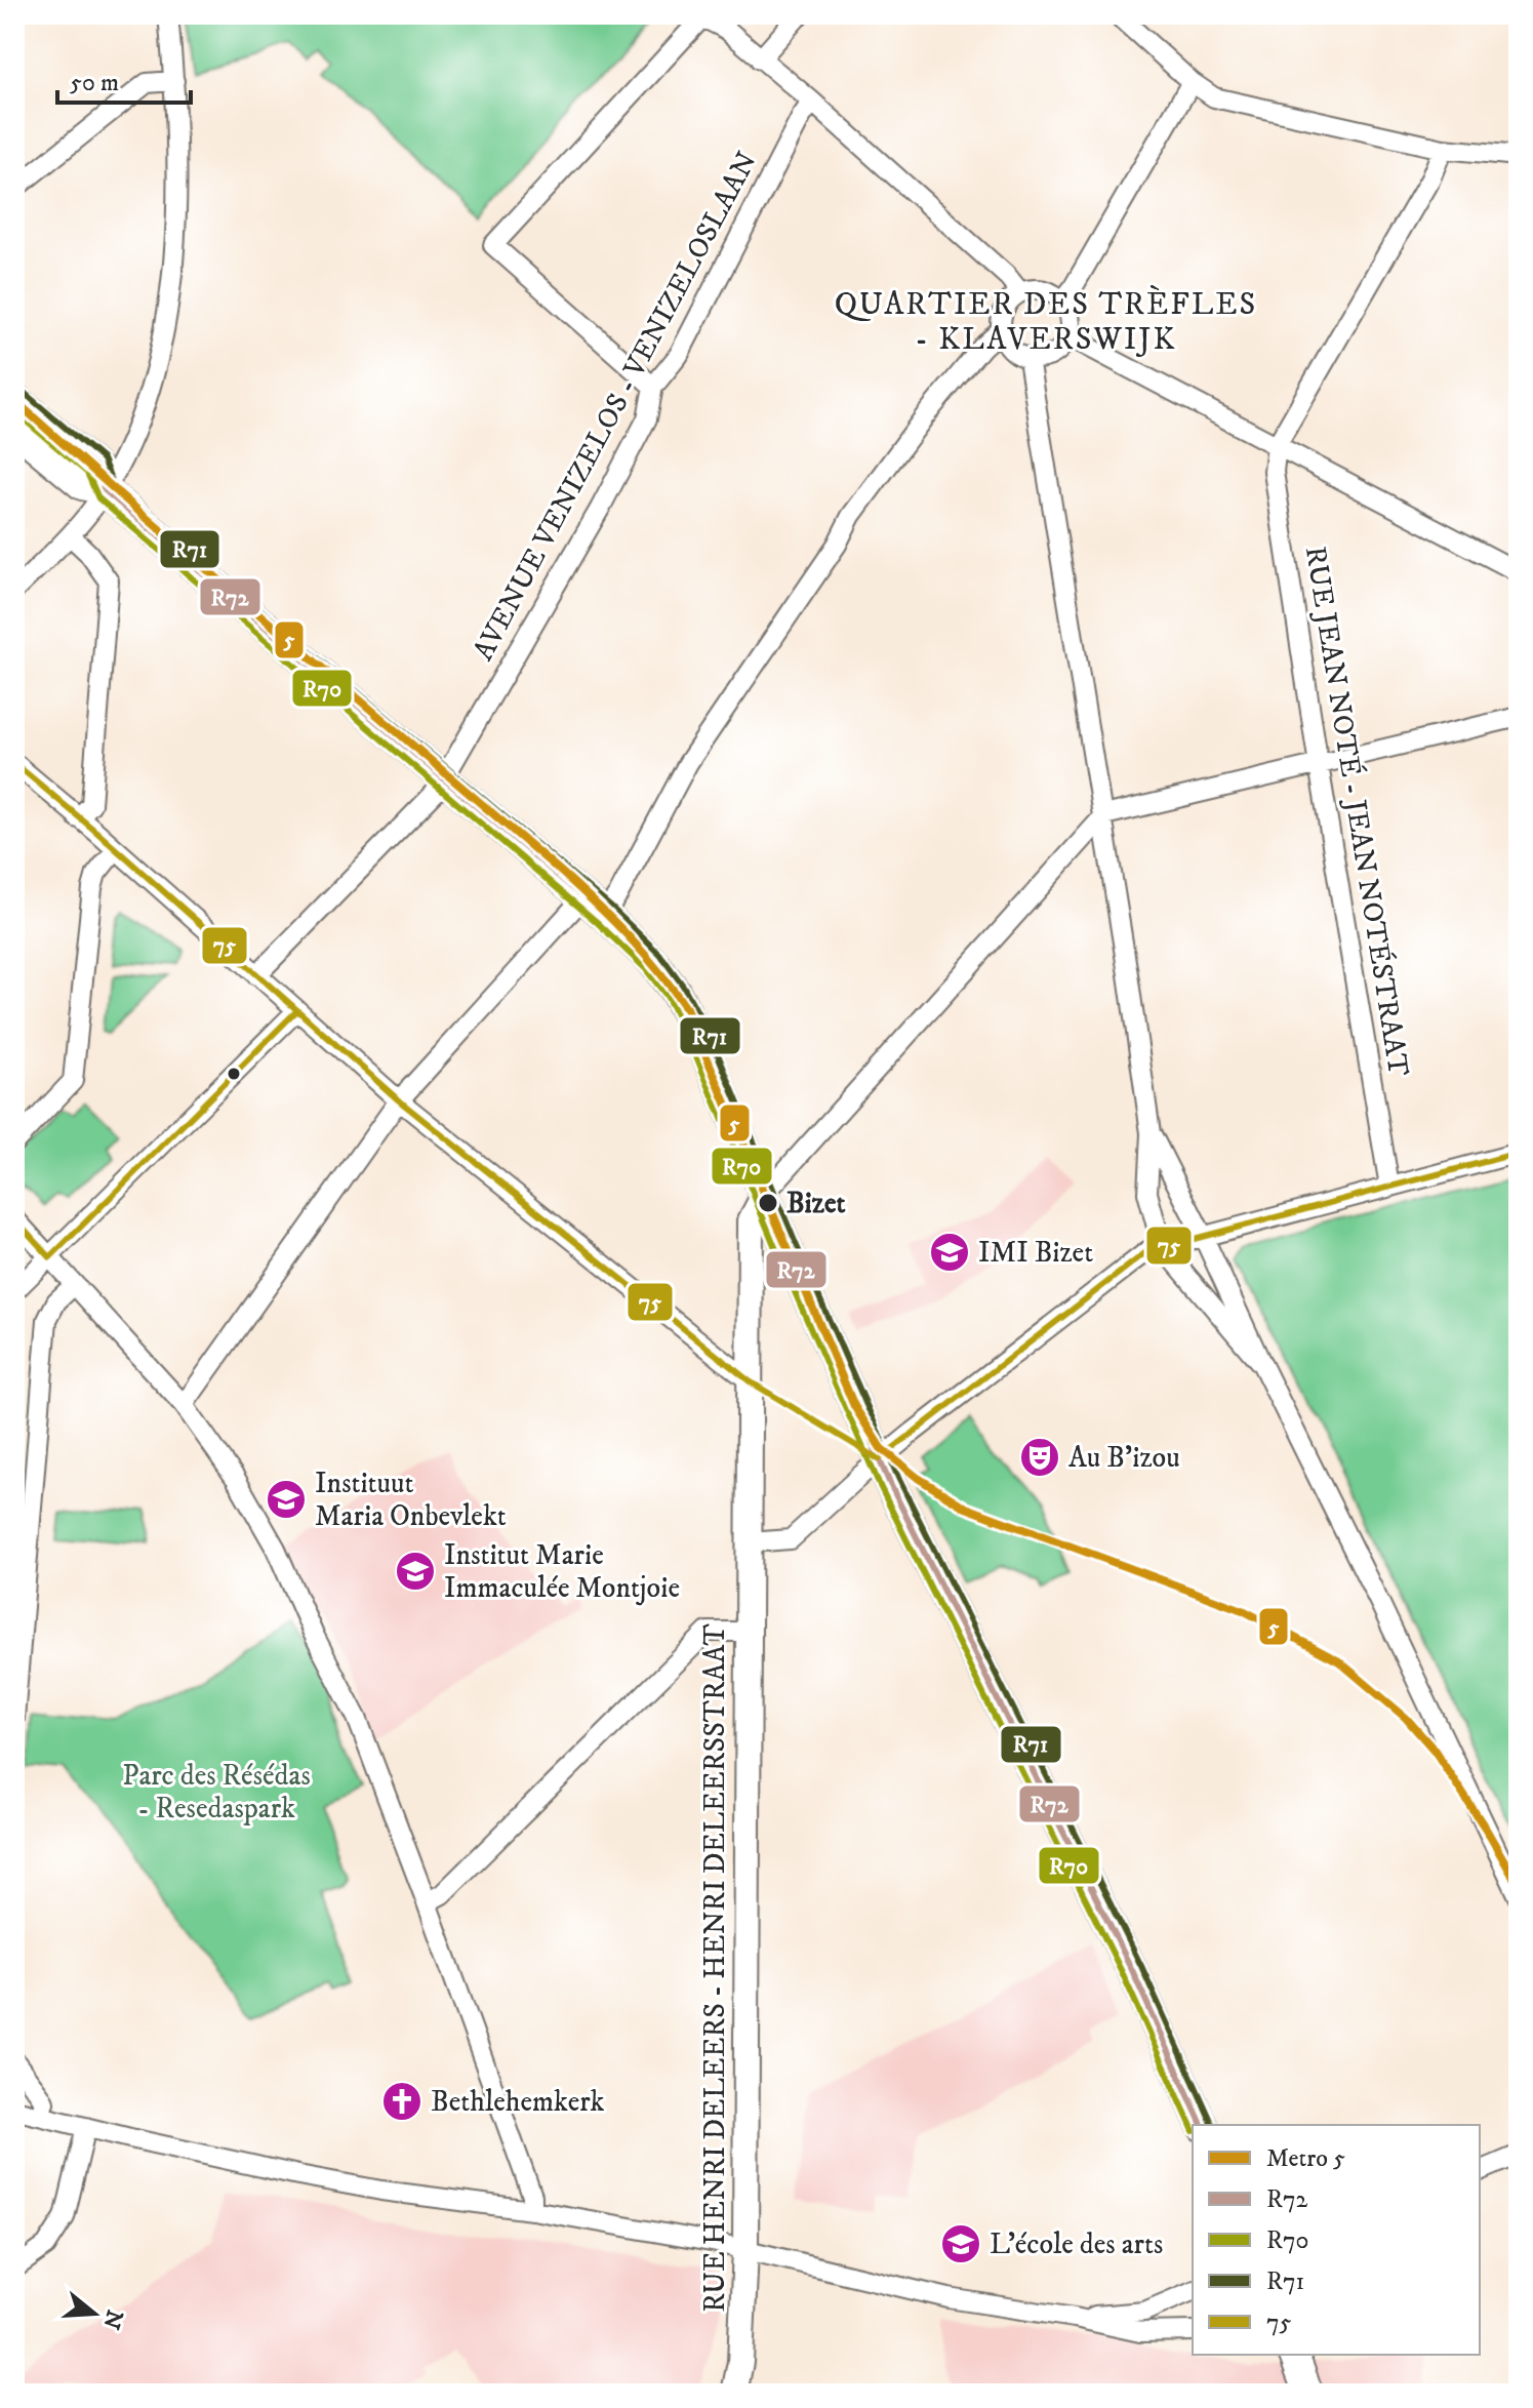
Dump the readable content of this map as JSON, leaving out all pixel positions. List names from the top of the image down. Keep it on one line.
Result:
{"streets":{"street":["AVENUE VENIZELOS - VENIZELOSLAAN","RUE JEAN NOTÉ - JEAN NOTÉSTRAAT","RUE HENRI DELEERS - HENRI DELEERSSTRAAT"]},"districts":["QUARTIER DES TRÈFLES - KLAVERSWIJK"],"parks":["Parc des Résédas - Resedaspark"],"places":{"other":["Bizet"],"school or university":["IMI Bizet","Instituut Maria Onbevlekt","Institut Marie Immaculée Montjoie","L'école des arts"],"theatre":["Au B'izou"],"church":["Bethlehemkerk"]},"lines":["transit line R71","transit line R72","metro line 5","transit line R70","transit line 75"],"legend":["Metro 5","R72","R70","R71","75"],"scale_bar":"50 m","north":"right"}
